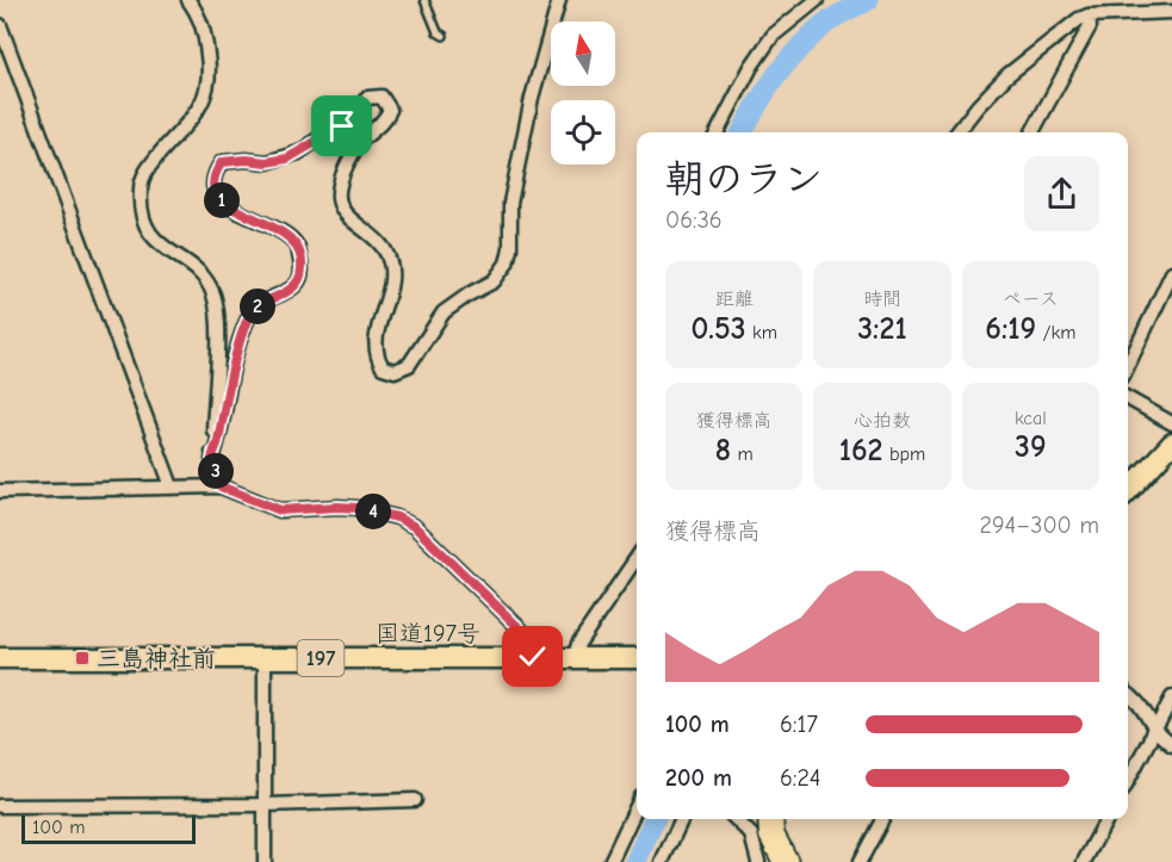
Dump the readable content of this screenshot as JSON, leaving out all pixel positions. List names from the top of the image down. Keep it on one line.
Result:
{"streets":{"highway":["国道197号","197"]},"places":{"transit":["三島神社前"]},"scale_bar":"100 m","north":"top","page":{"heading":["朝のラン","06:36"],"pins":["1","2","3","4"],"stats":[["距離","0.53 km"],["時間","3:21"],["ペース","6:19 /km"],["獲得標高","8 m"],["心拍数","162 bpm"],["kcal","39"]],"chart":["獲得標高","294–300 m"],"list":[{"name":"100 m","note":"6:17"},{"name":"200 m","note":"6:24"}],"scale":"100 m"}}
